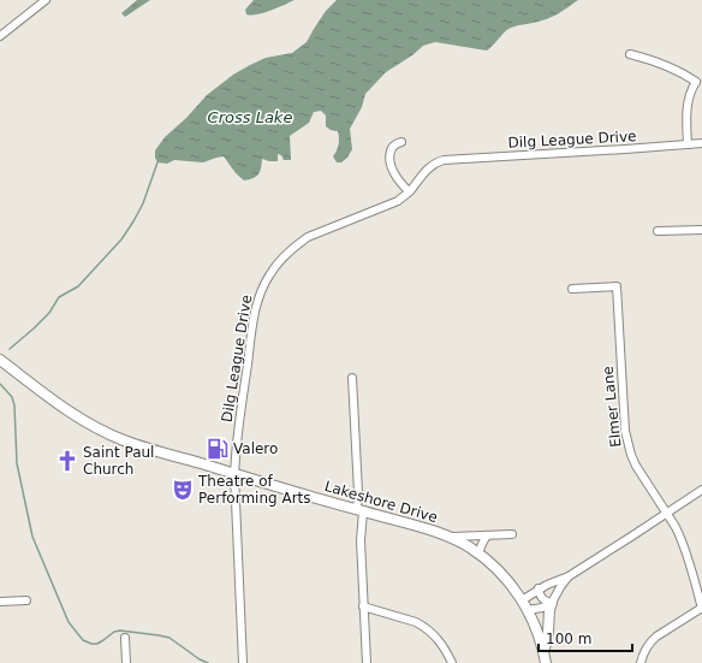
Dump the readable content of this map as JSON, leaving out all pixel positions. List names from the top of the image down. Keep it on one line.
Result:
{"streets":{"main road":["Lakeshore Drive"],"street":["Dilg League Drive","Elmer Lane"]},"crossings":[["Dilg League Drive","Lakeshore Drive"]],"water":["Cross Lake"],"places":{"fuel station":["Valero"],"church":["Saint Paul Church"],"theatre":["Theatre of Performing Arts"]},"scale_bar":"100 m"}
